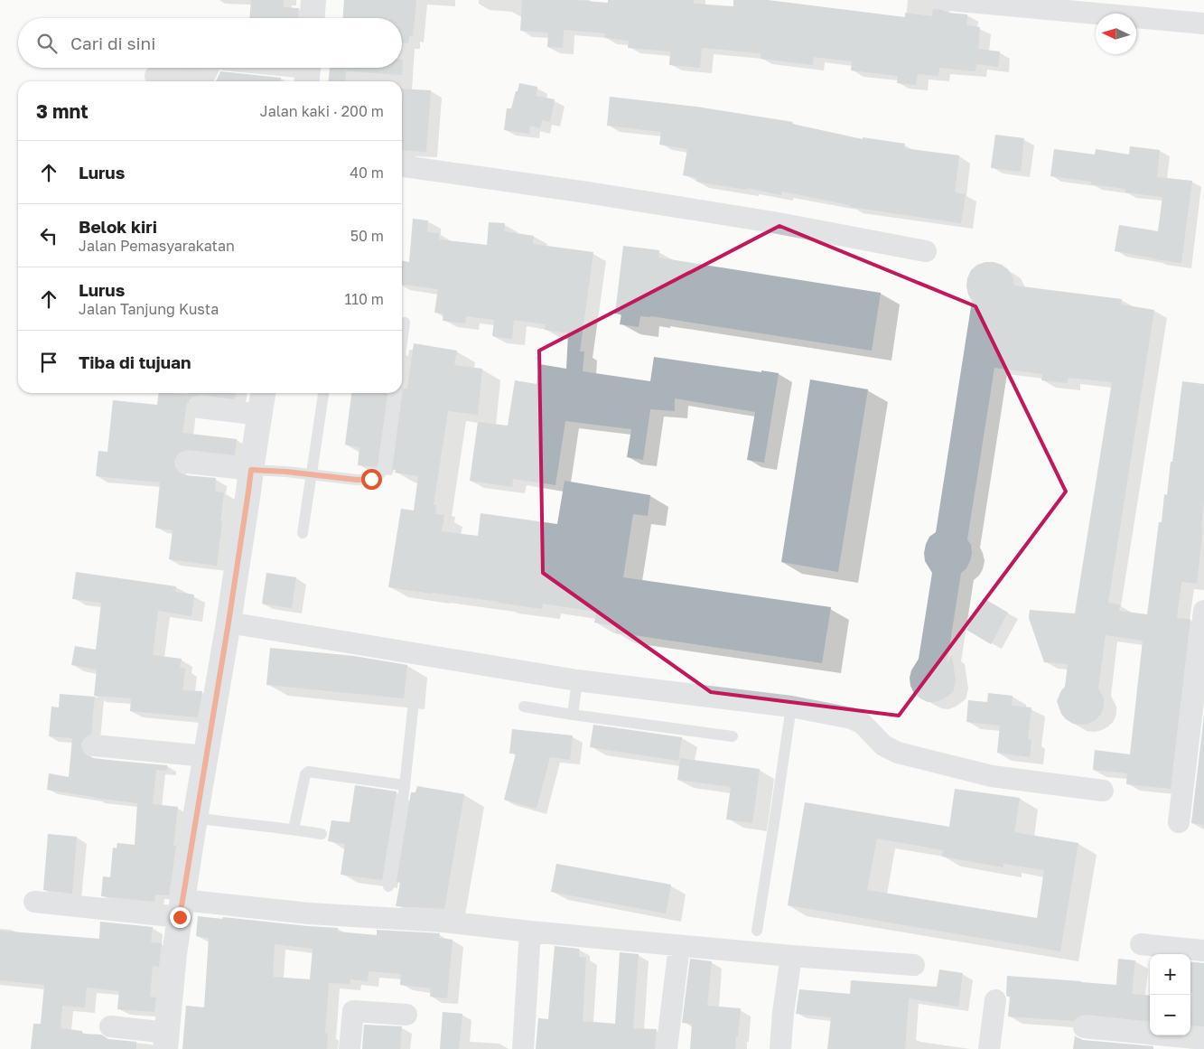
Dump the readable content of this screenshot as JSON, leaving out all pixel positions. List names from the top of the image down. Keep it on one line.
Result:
{"north":"left","page":{"search":"Cari di sini","heading":["3 mnt","Jalan kaki · 200 m"],"list":[["Lurus","40 m"],["Belok kiri","Jalan Pemasyarakatan","50 m"],["Lurus","Jalan Tanjung Kusta","110 m"],"Tiba di tujuan"],"map_buttons":["+","−"]}}
